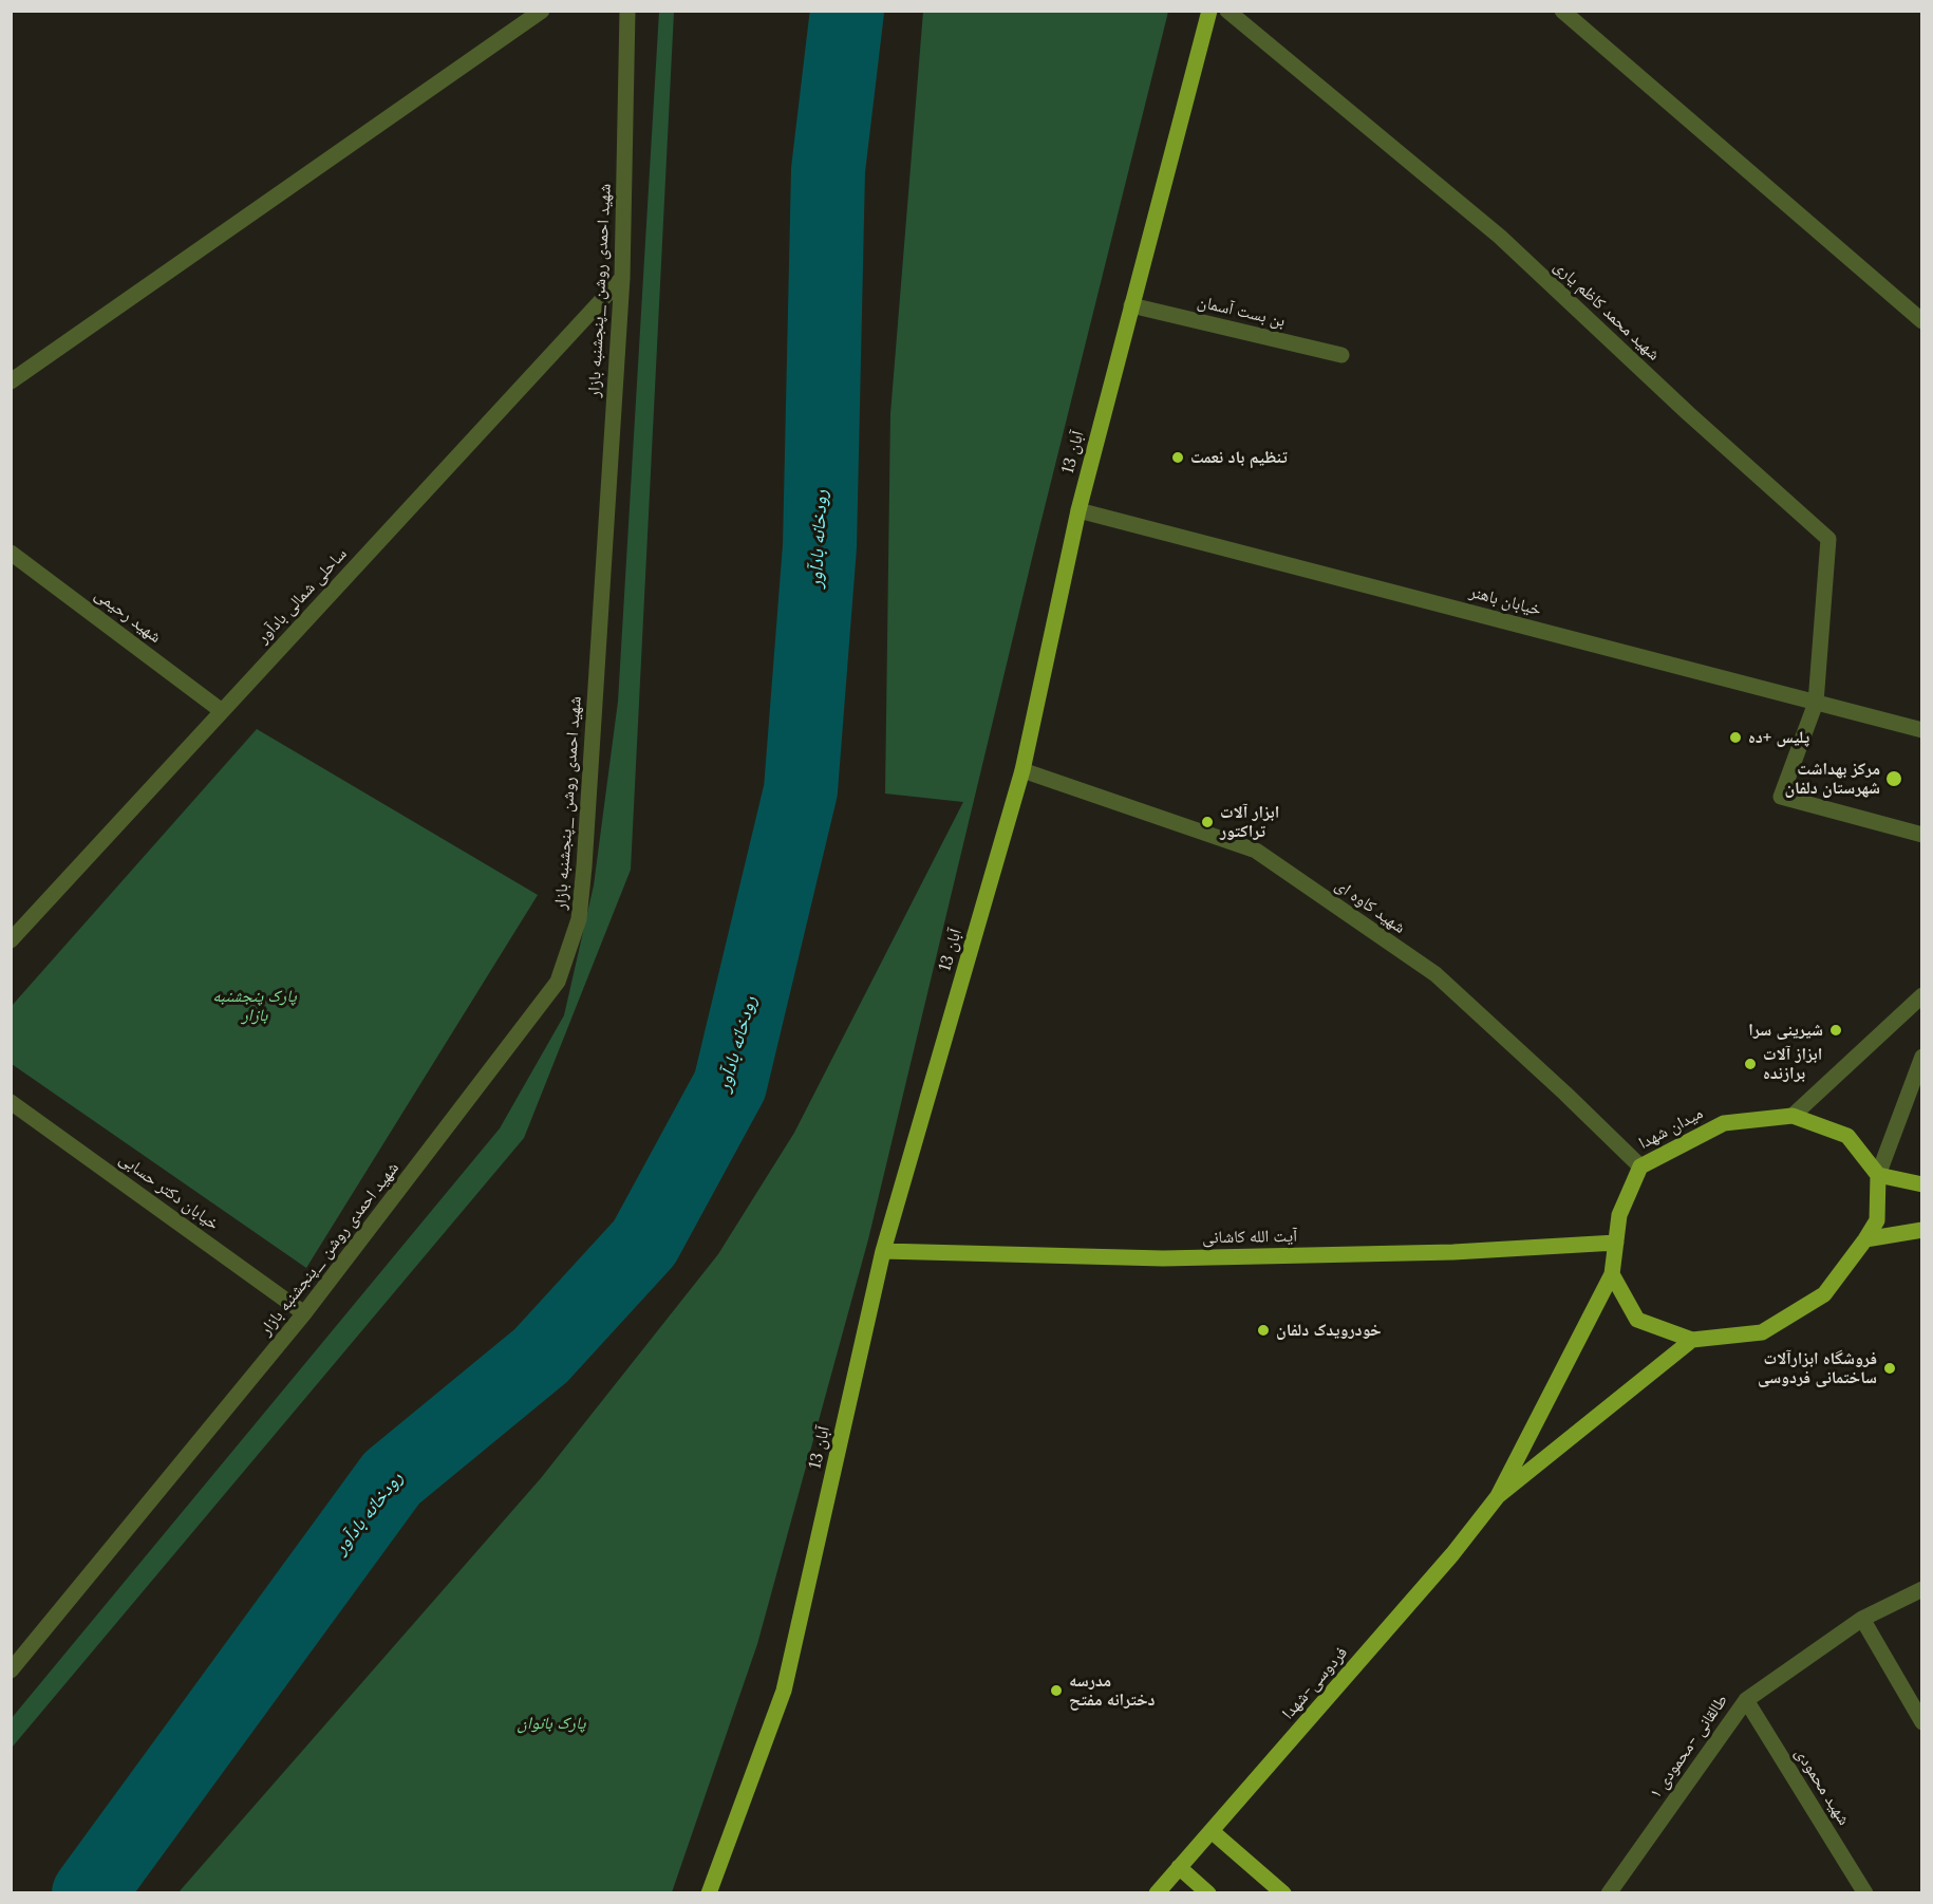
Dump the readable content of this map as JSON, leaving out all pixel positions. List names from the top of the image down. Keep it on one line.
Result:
{"streets":{"main road":["13 آبان","میدان شهدا","آیت الله کاشانی","فردوسی-شهدا"],"street":["شهید احمدی روشن _پنجشنبه بازار","شهید محمد کاظم یاری","بن بست آسمان","ساحلی شمالی بادآور","خیابان باهنر","شهید رحیمی","شهید کاوه ای","خیابان دکتر حسابی","طالقانی -محمودی ۱","شهید محمودی"]},"crossings":[["شهید احمدی روشن _پنجشنبه بازار","ساحلی شمالی بادآور"],["شهید احمدی روشن _پنجشنبه بازار","خیابان دکتر حسابی"],["شهید محمد کاظم یاری","خیابان باهنر"],["بن بست آسمان","13 آبان"],["13 آبان","خیابان باهنر"],["13 آبان","شهید کاوه ای"],["13 آبان","آیت الله کاشانی"],["ساحلی شمالی بادآور","شهید رحیمی"],["شهید کاوه ای","میدان شهدا"],["میدان شهدا","آیت الله کاشانی"],["میدان شهدا","فردوسی-شهدا"],["طالقانی -محمودی ۱","شهید محمودی"]],"water":["رودخانه بادآور"],"parks":["پارک پنجشنبه بازار","پارک بانوان"],"places":["تنظیم باد نعمت","پلیس +ده","مرکز بهداشت شهرستان دلفان","ابزار آلات تراکتور","شیرینی سرا","ابزاز آلات برازنده","خودرویدک دلفان","فروشگاه ابزارآلات ساختمانی فردوسی","مدرسه دخترانه مفتح"]}
